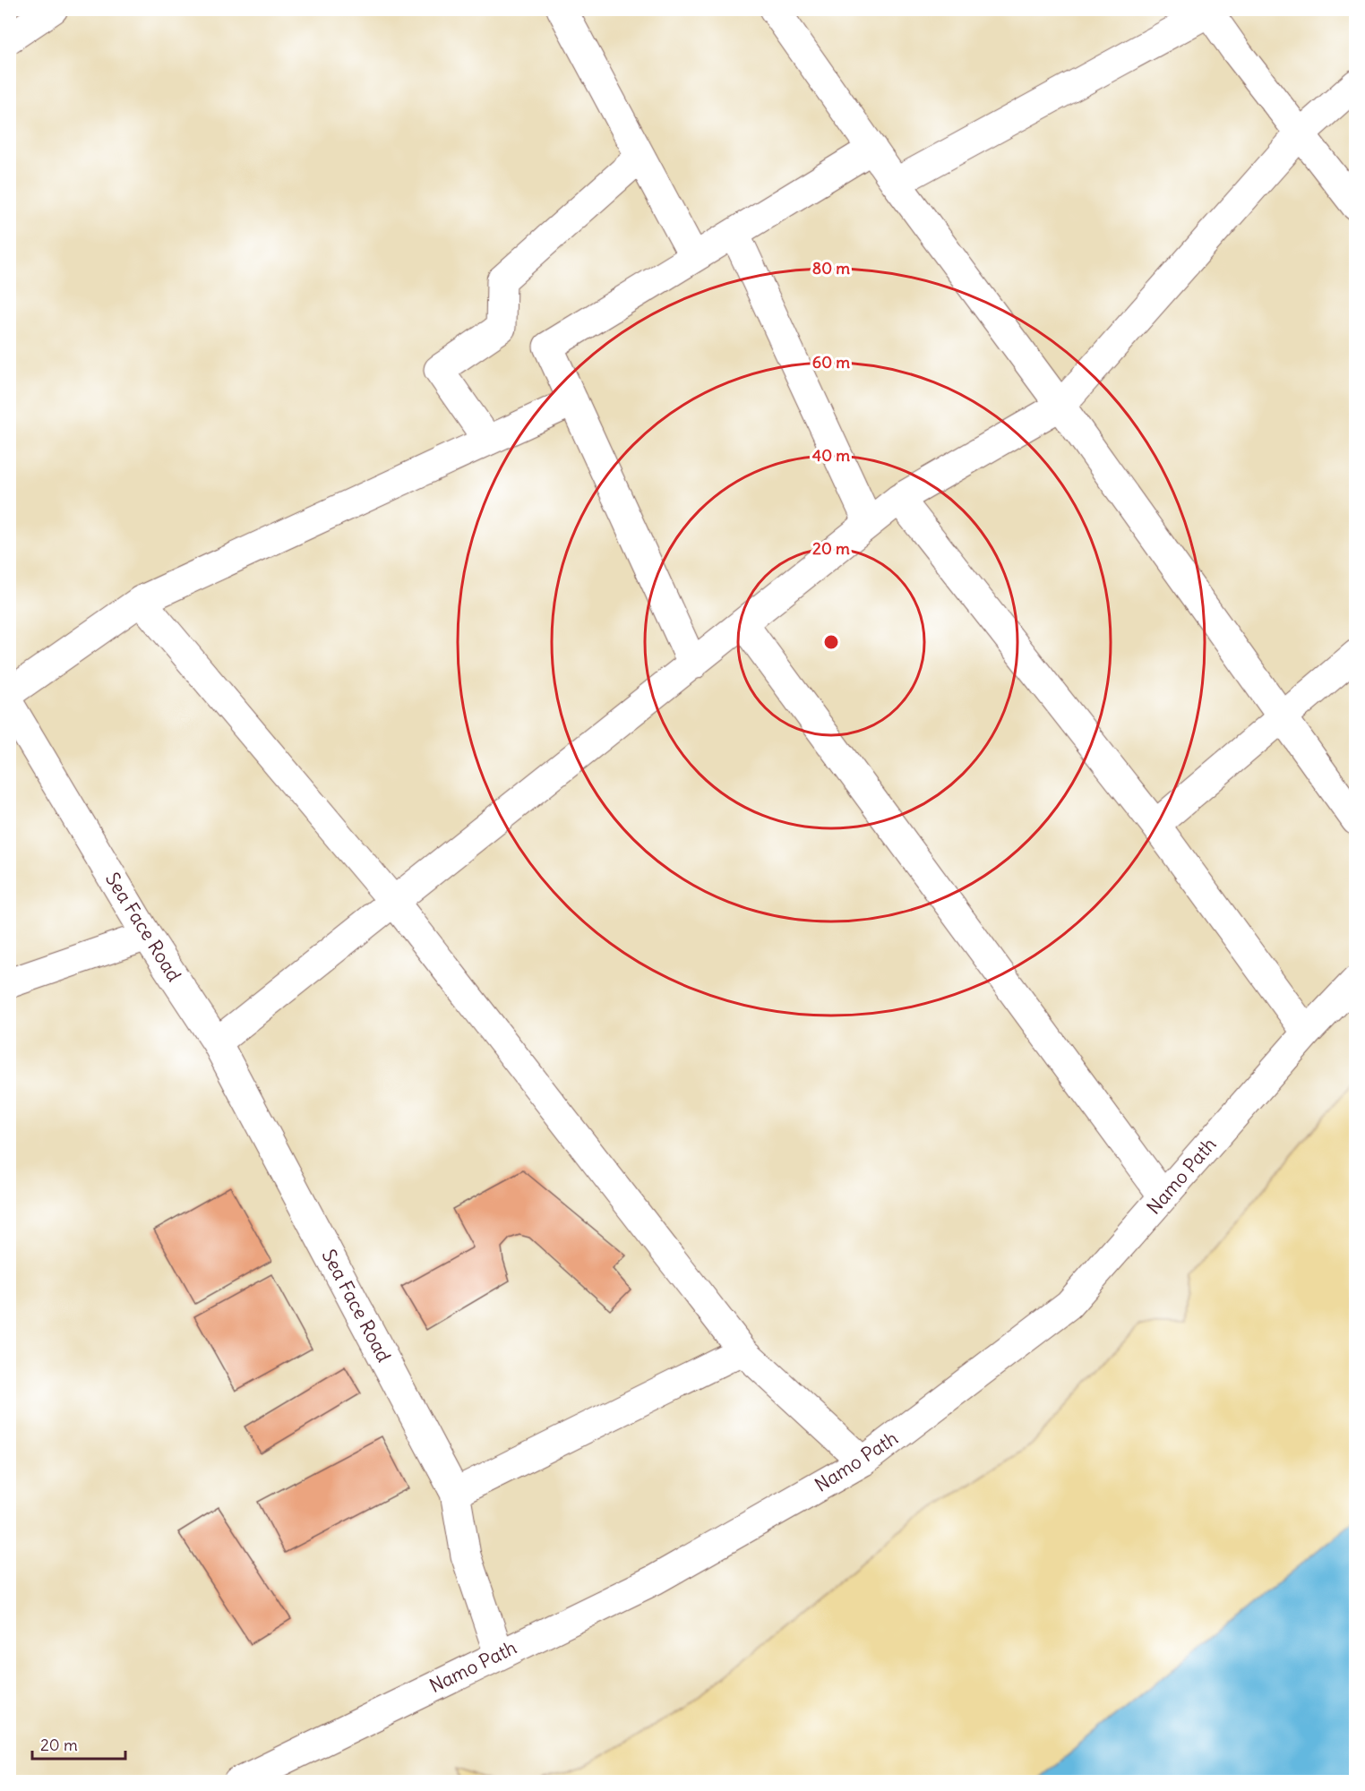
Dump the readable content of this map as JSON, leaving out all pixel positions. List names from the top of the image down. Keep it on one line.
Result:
{"streets":{"street":["Sea Face Road","Namo Path"]},"crossings":[["Sea Face Road","Namo Path"]],"scale_bar":"20 m","rings":["80 m","60 m","40 m","20 m"]}
